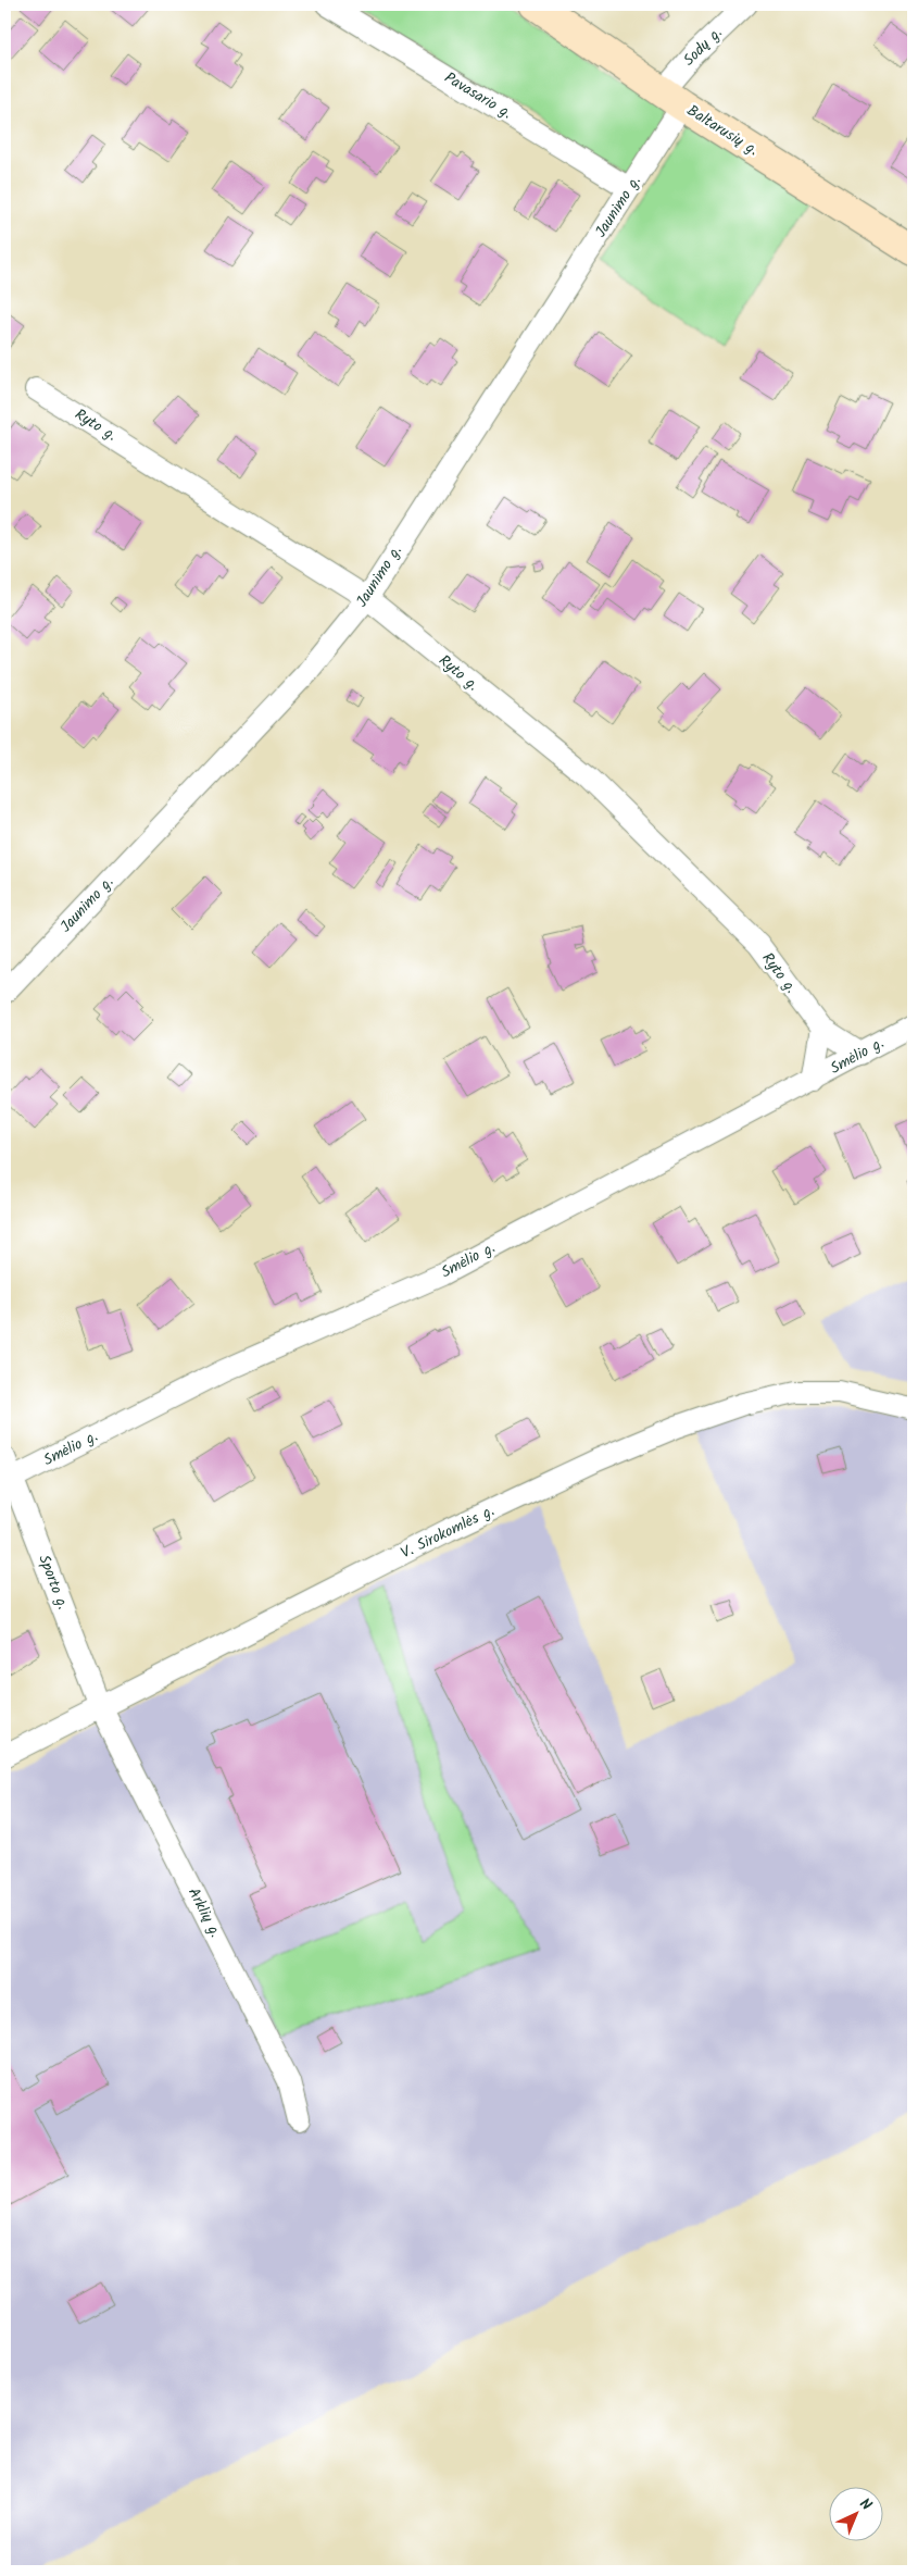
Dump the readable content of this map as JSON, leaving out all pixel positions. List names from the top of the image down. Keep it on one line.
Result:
{"streets":{"main road":["Baltarusių g."],"street":["Sodų g.","Pavasario g.","Jaunimo g.","Ryto g.","Smėlio g.","V. Sirokomlės g.","Sporto g.","Arklių g."]},"crossings":[["Sodų g.","Baltarusių g."],["Sodų g.","Jaunimo g."],["Pavasario g.","Jaunimo g."],["Baltarusių g.","Jaunimo g."],["Jaunimo g.","Ryto g."],["Ryto g.","Smėlio g."],["Smėlio g.","Sporto g."],["V. Sirokomlės g.","Sporto g."],["V. Sirokomlės g.","Arklių g."],["Sporto g.","Arklių g."]],"north":"top right"}
